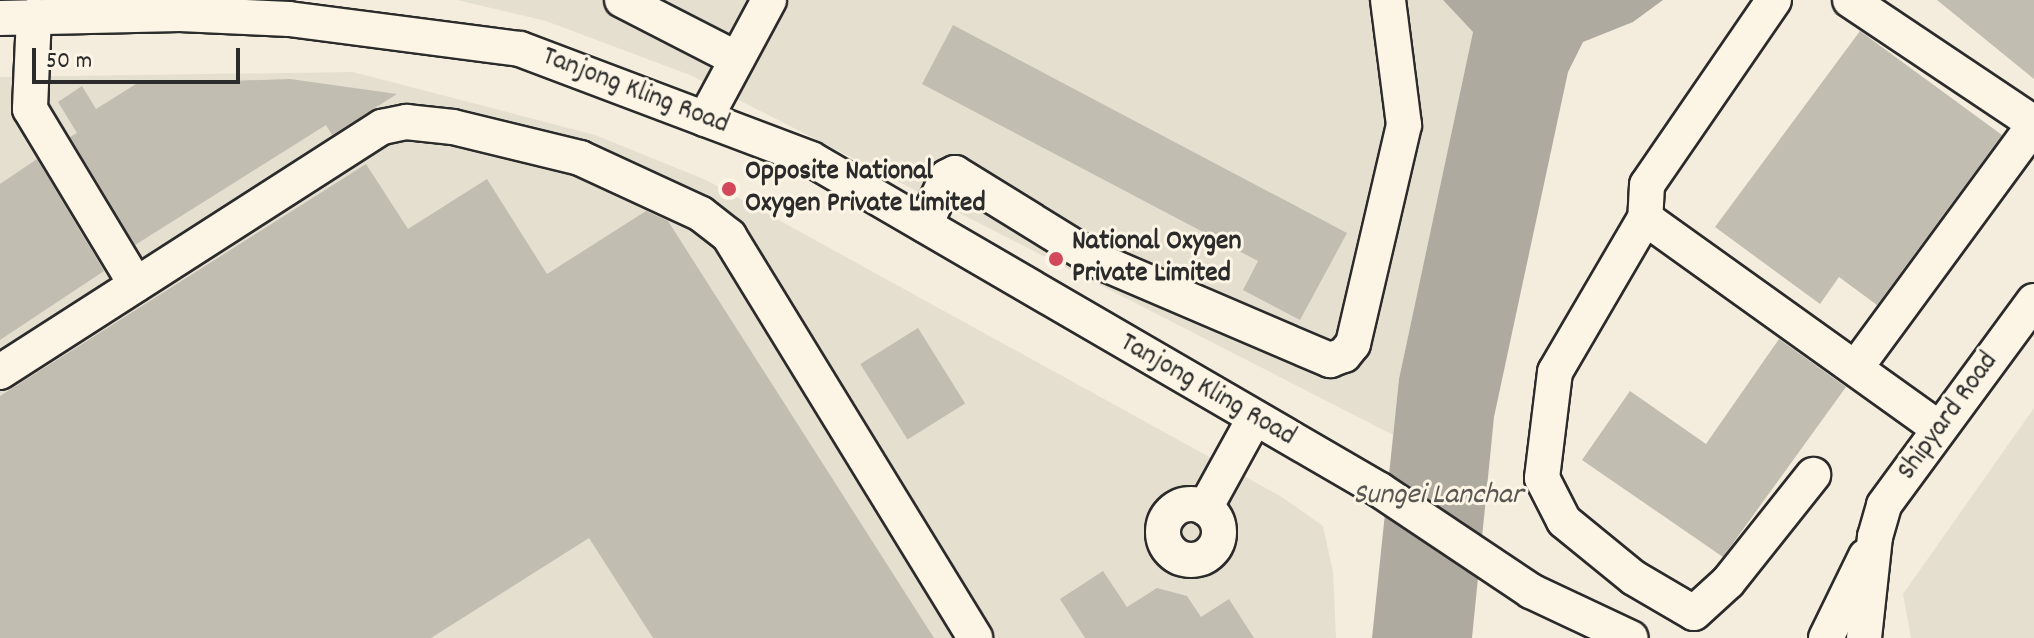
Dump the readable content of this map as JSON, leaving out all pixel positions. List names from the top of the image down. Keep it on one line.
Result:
{"streets":{"street":["Tanjong Kling Road","Shipyard Road"]},"water":["Sungei Lanchar"],"places":["Opposite National Oxygen Private Limited","National Oxygen Private Limited"],"scale_bar":"50 m"}
